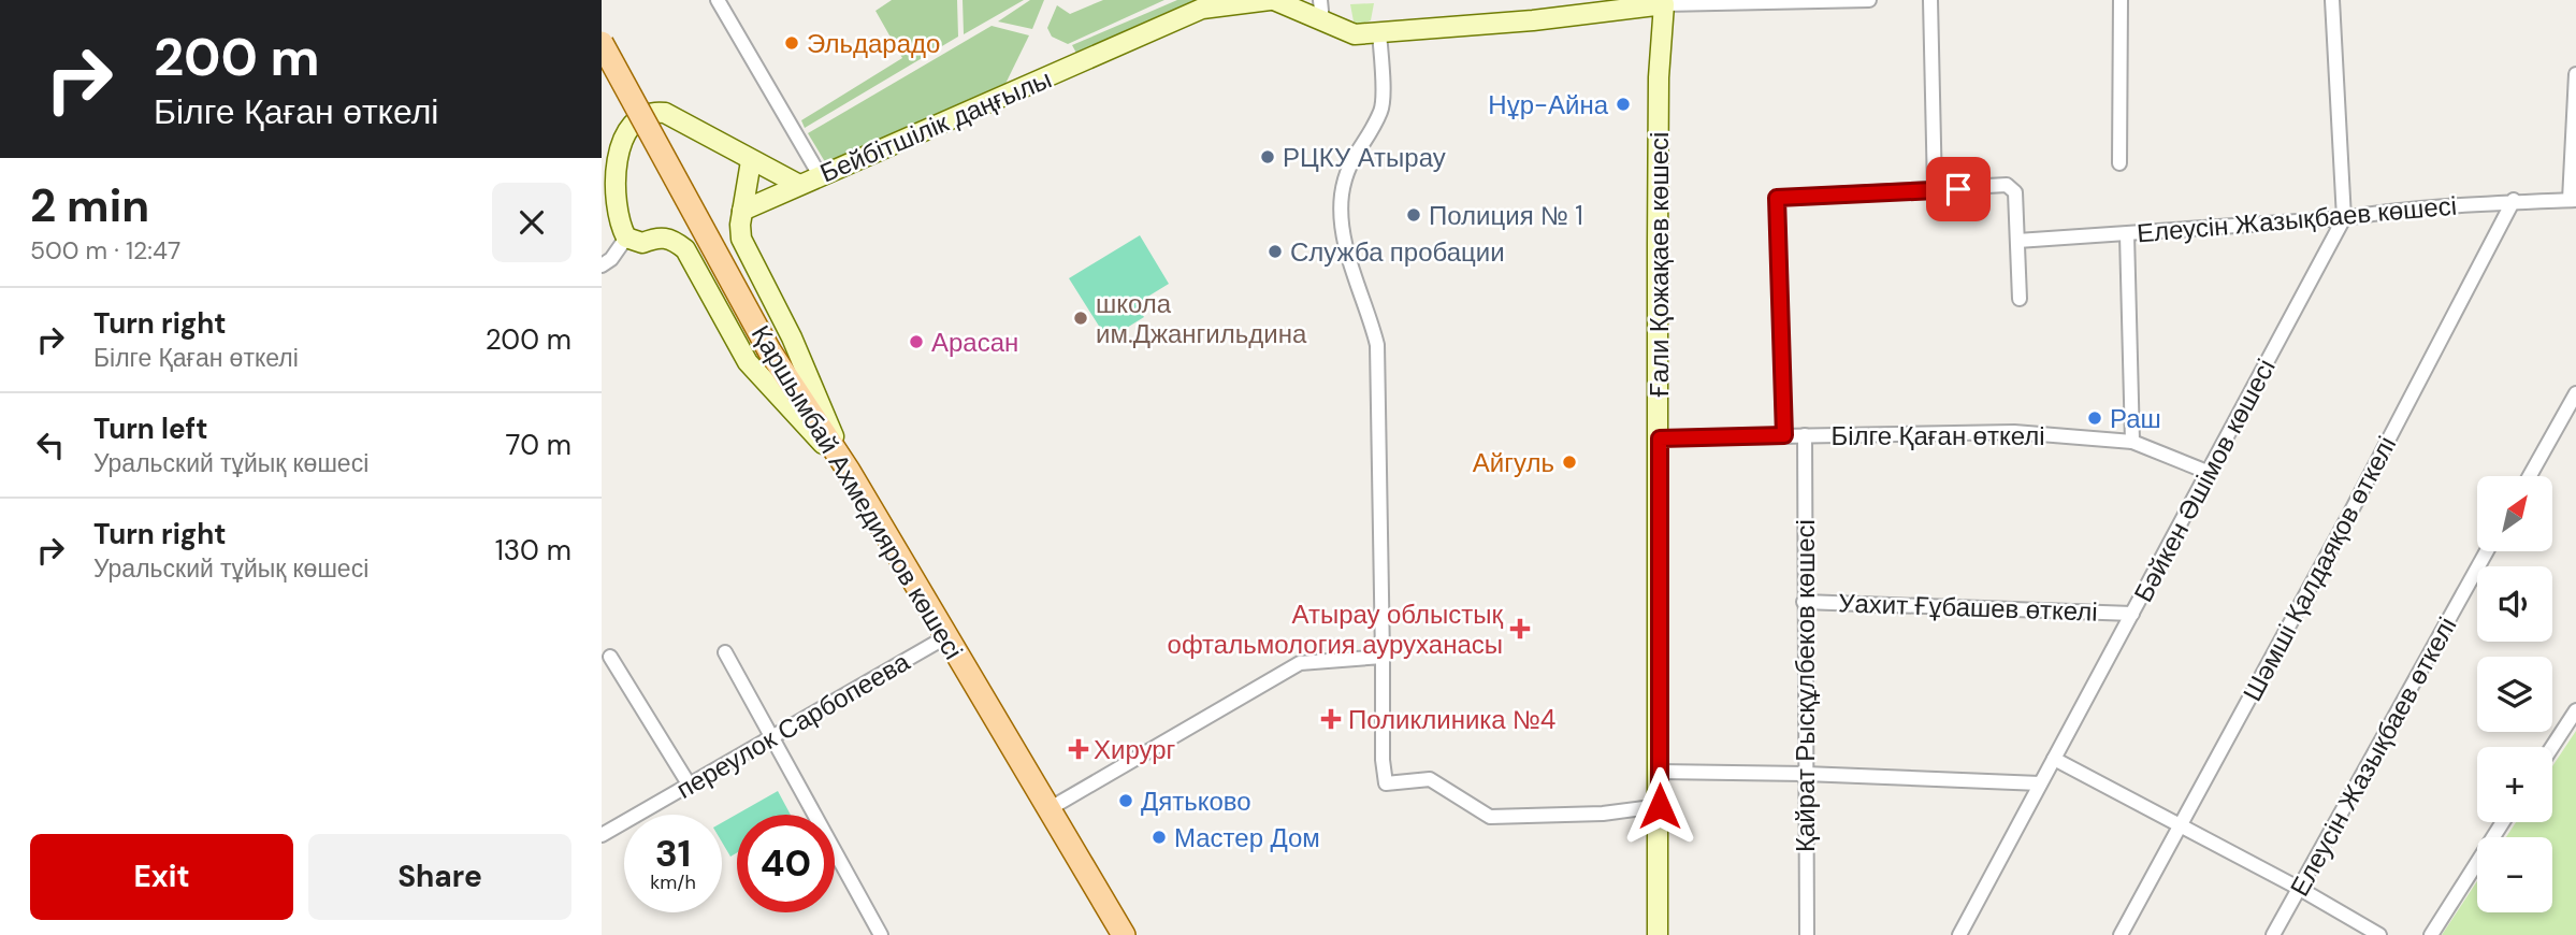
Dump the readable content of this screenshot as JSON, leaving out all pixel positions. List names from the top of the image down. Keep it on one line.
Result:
{"streets":{"main road":["Қаршымбай Ахмедияров көшесі"],"street":["Бейбітшілік даңғылы","Елеусін Жазықбаев көшесі","Ғали Қожақаев көшесі","Білге Қаған өткелі","Бәйкен Әшімов көшесі","Шәмші Қалдаяқов өткелі","Уахит Ғұбашев өткелі","Қайрат Рысқұлбеков көшесі","переулок Сарбопеева","Елеусін Жазықбаев өткелі"]},"crossings":[["Бейбітшілік даңғылы","Ғали Қожақаев көшесі"],["Елеусін Жазықбаев көшесі","Бәйкен Әшімов көшесі"],["Елеусін Жазықбаев көшесі","Шәмші Қалдаяқов өткелі"],["Ғали Қожақаев көшесі","Білге Қаған өткелі"],["Білге Қаған өткелі","Бәйкен Әшімов көшесі"],["Білге Қаған өткелі","Қайрат Рысқұлбеков көшесі"],["Бәйкен Әшімов көшесі","Уахит Ғұбашев өткелі"],["Қаршымбай Ахмедияров көшесі","переулок Сарбопеева"],["Уахит Ғұбашев өткелі","Қайрат Рысқұлбеков көшесі"]],"places":{"other":["Эльдарадо","Нұр-Айна","РЦКУ Атырау","Полиция № 1","Служба пробации","школа им.Джангильдина","Арасан","Раш","Айгуль","Дятьково","Мастер Дом"],"health":["Атырау облыстық офтальмология ауруханасы","Поликлиника №4","Хирург"]},"north":"top right","page":{"turn":["200 m","Білге Қаған өткелі"],"heading":["2 min","500 m · 12:47"],"list":[{"name":"Turn right","note":"Білге Қаған өткелі","value":"200 m"},{"name":"Turn left","note":"Уральский тұйық көшесі","value":"70 m"},{"name":"Turn right","note":"Уральский тұйық көшесі","value":"130 m"}],"map_buttons":["+","−"],"speed":"31 km/h","limit":"40","buttons":["Exit","Share"]}}
